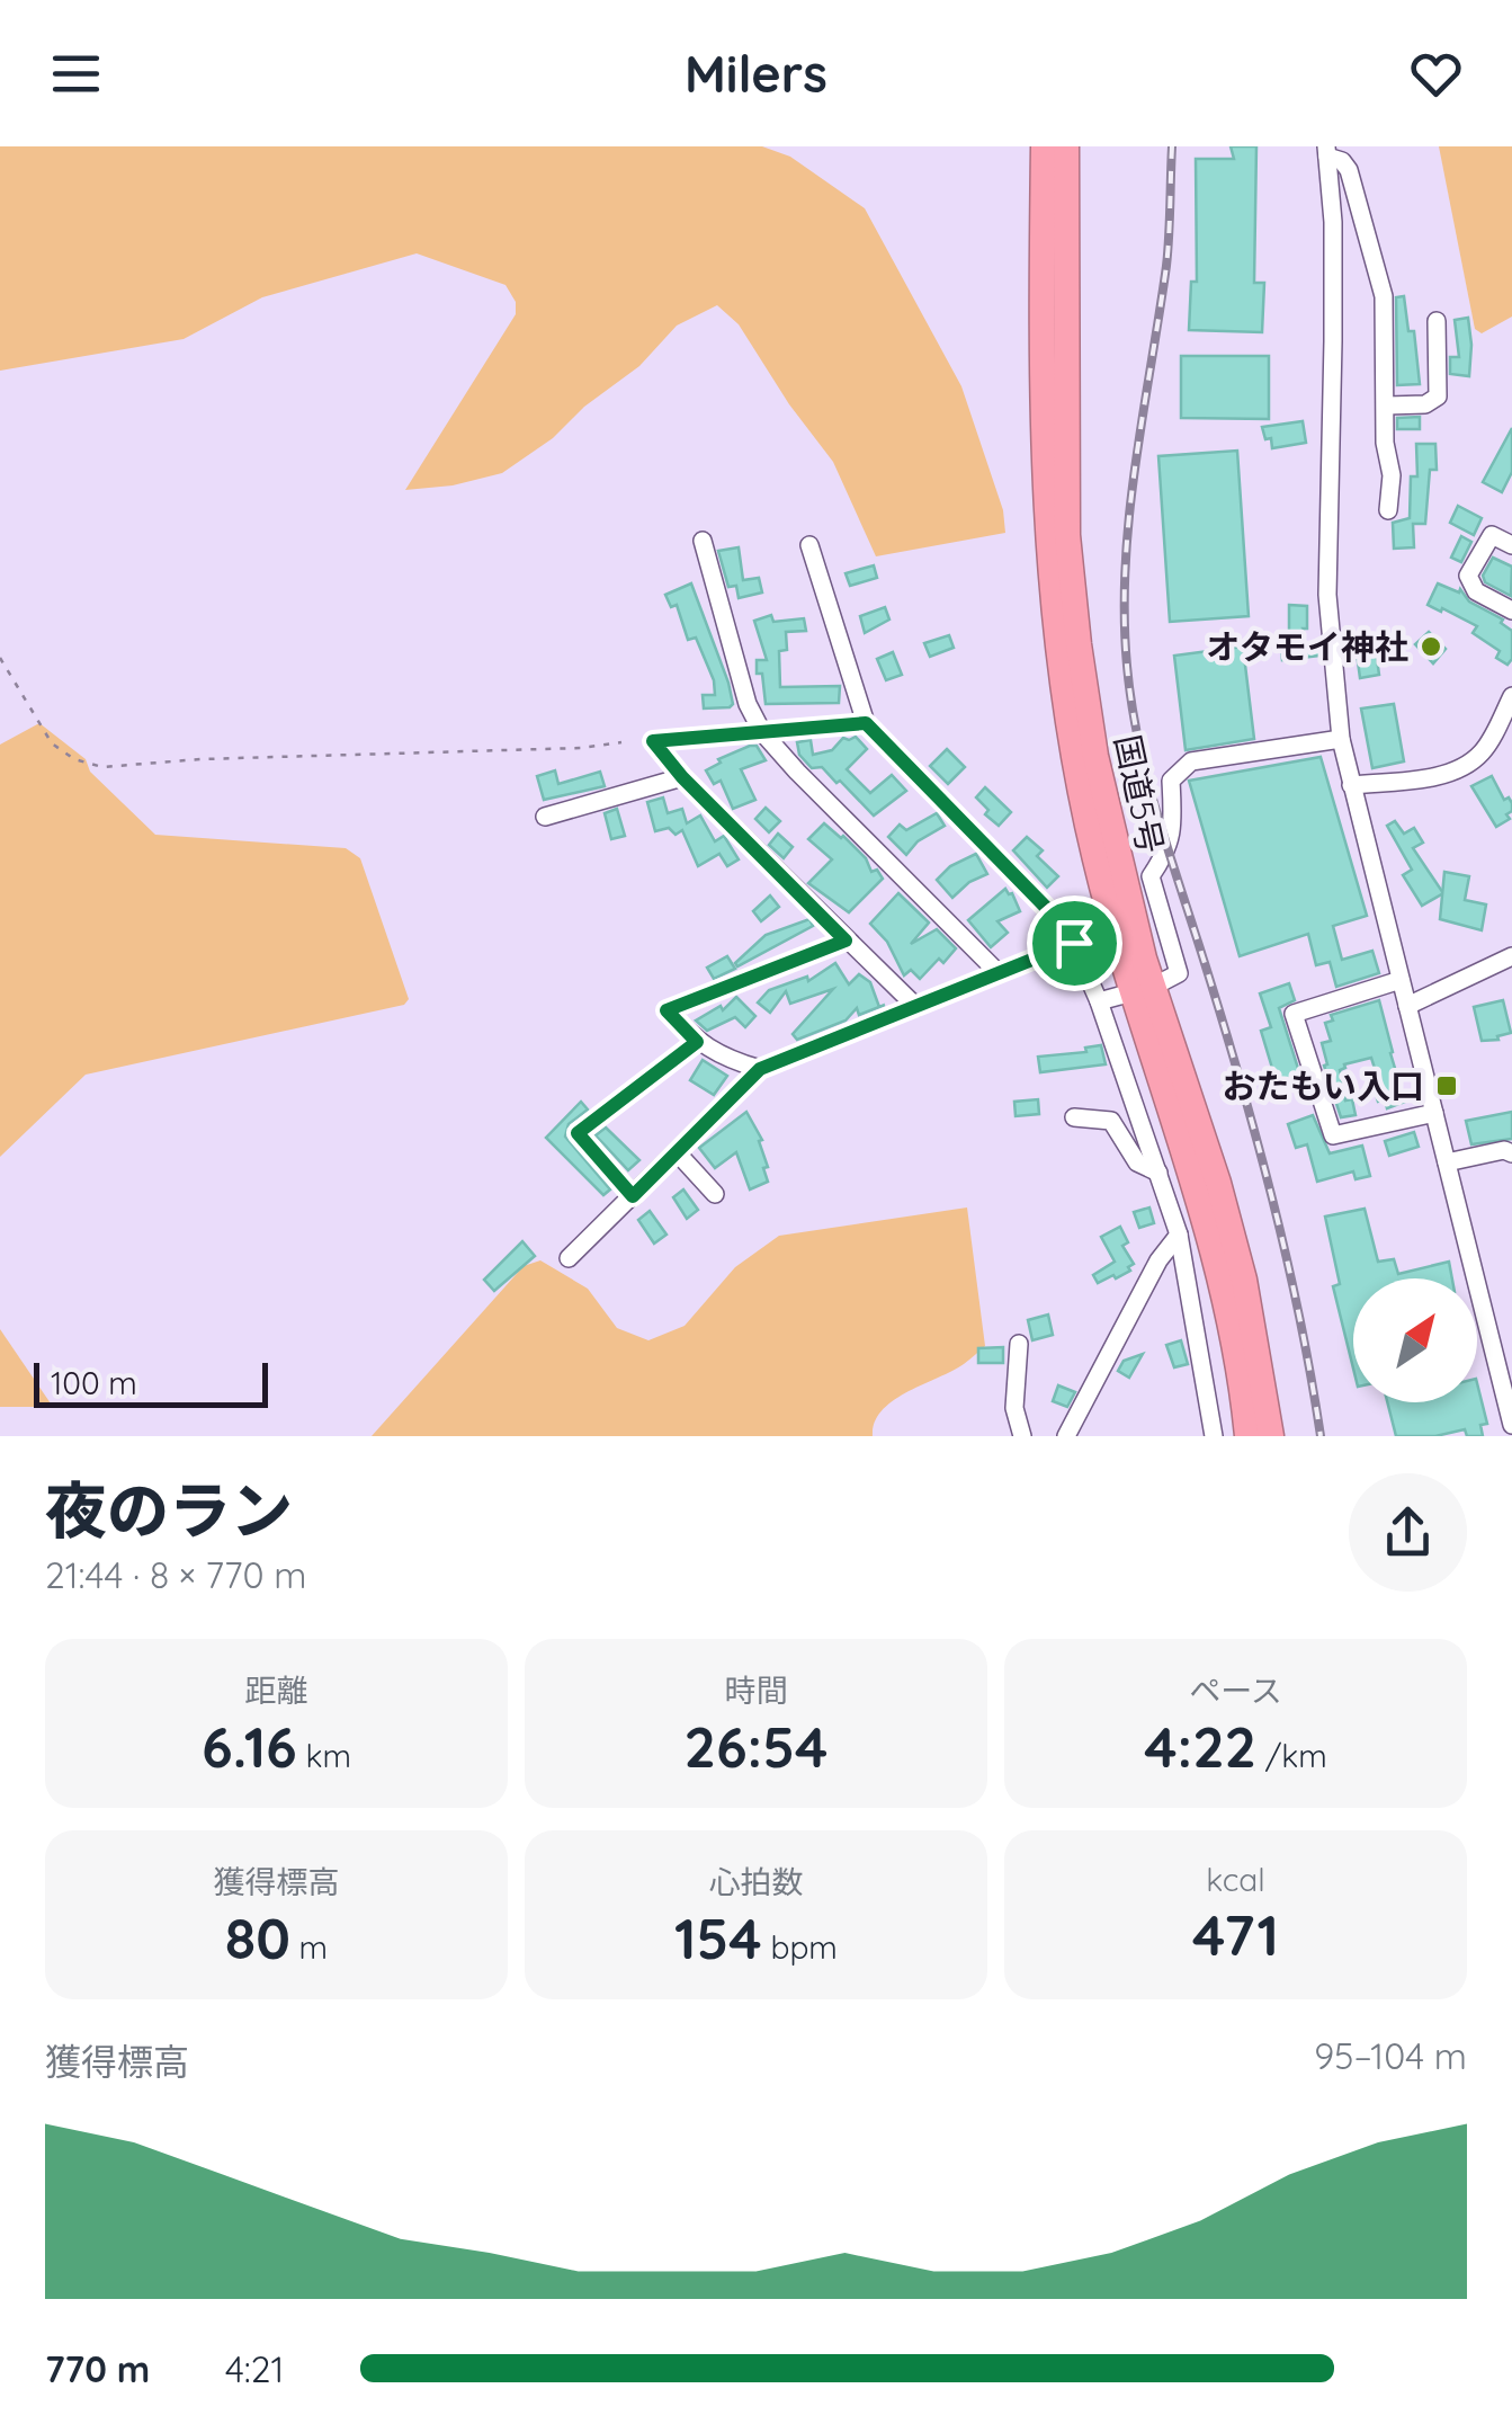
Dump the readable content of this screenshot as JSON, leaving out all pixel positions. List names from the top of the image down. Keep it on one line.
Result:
{"streets":{"highway":["国道5号"]},"places":{"other":["オタモイ神社"],"transit":["おたもい入口"]},"scale_bar":"100 m","north":"top right","page":{"header":"Milers","scale":"100 m","heading":["夜のラン","21:44 · 8 × 770 m"],"stats":[["距離","6.16 km"],["時間","26:54"],["ペース","4:22 /km"],["獲得標高","80 m"],["心拍数","154 bpm"],["kcal","471"]],"chart":["獲得標高","95–104 m"],"list":[{"name":"770 m","note":"4:21"}]}}
